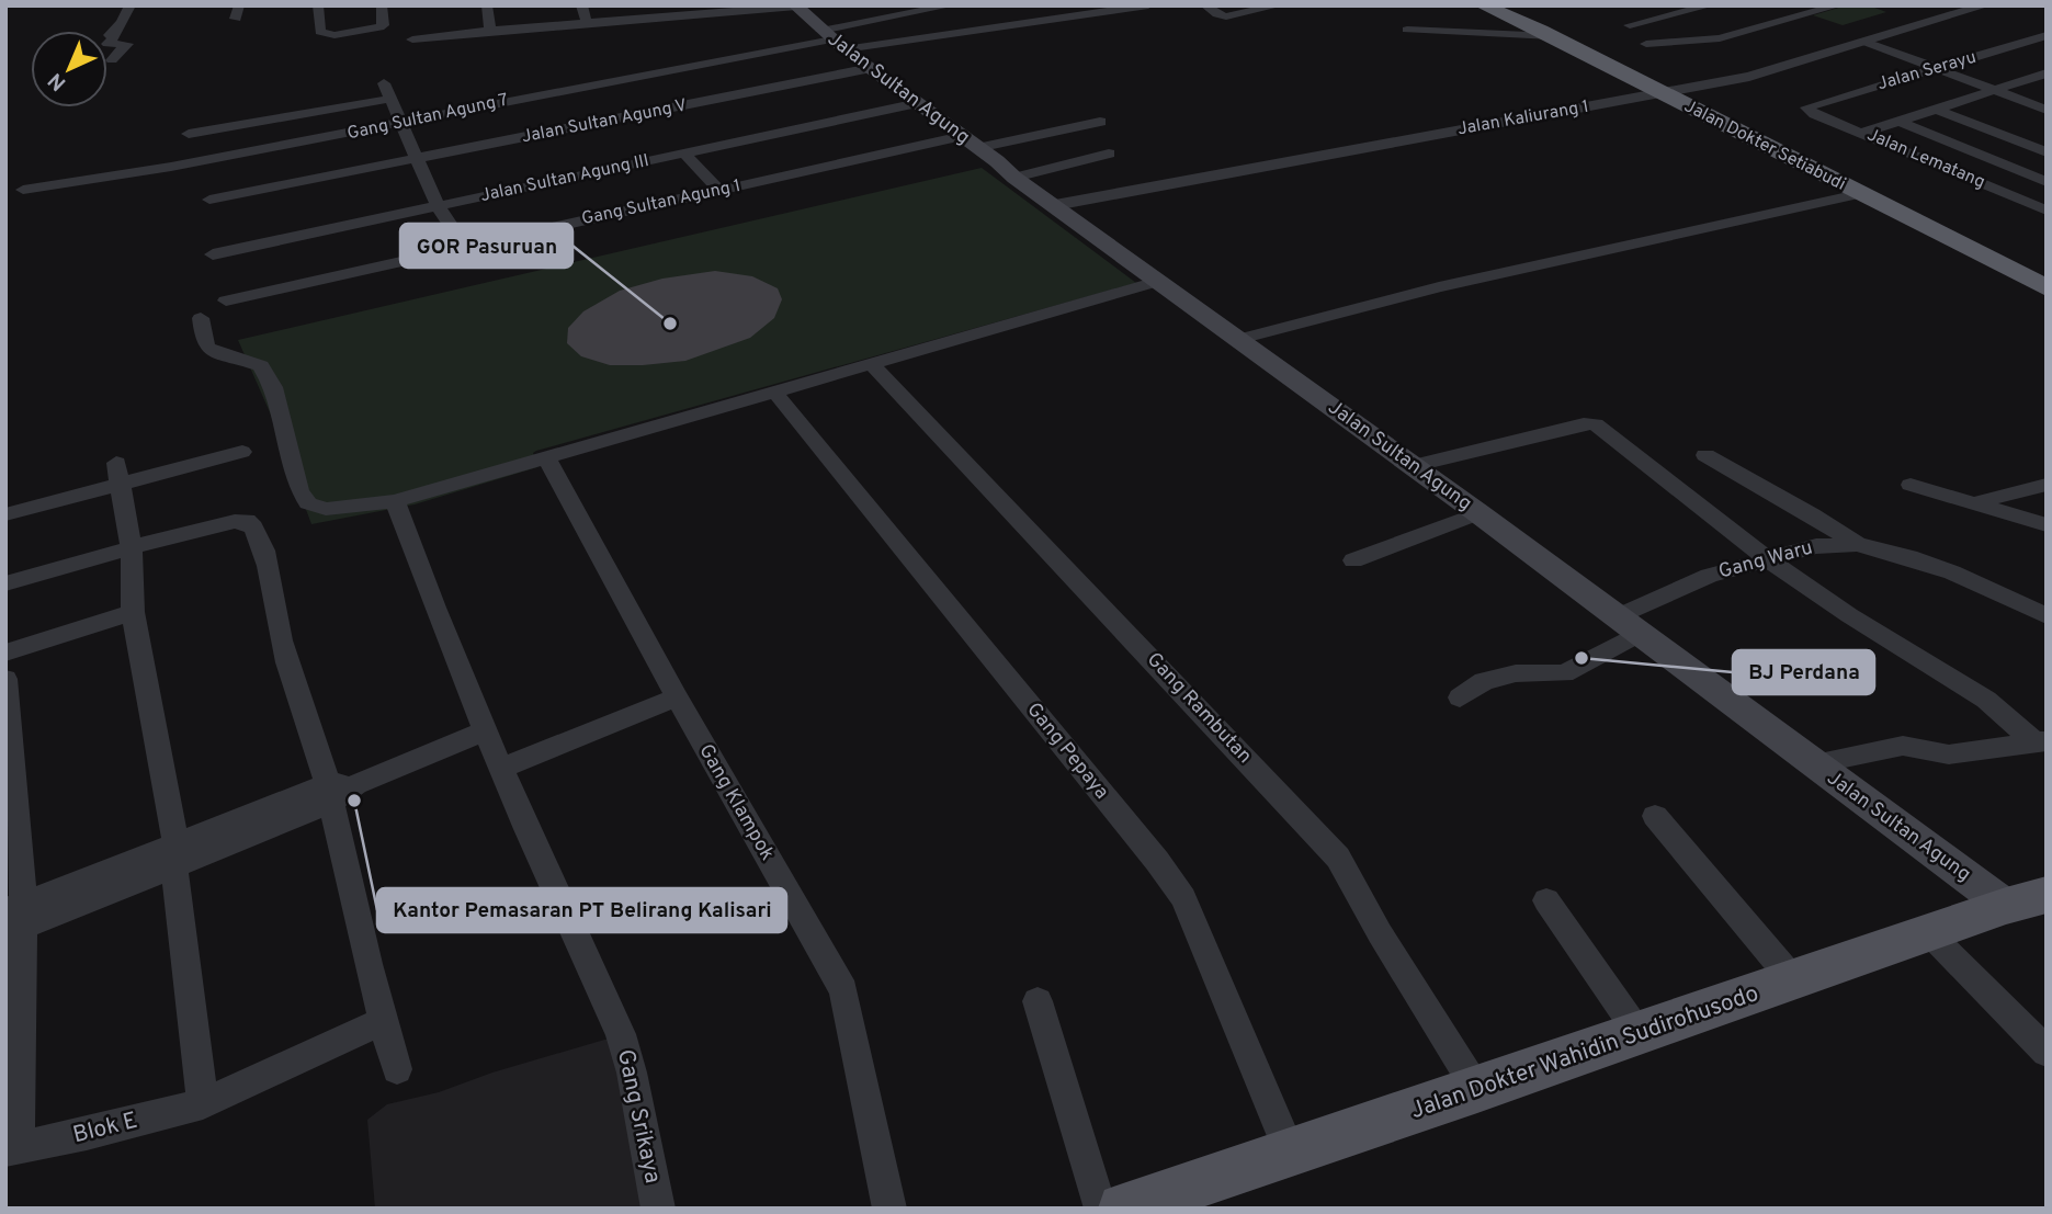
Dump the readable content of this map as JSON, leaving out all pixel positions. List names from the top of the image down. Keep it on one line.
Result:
{"streets":{"highway":["Jalan Dokter Setiabudi"],"main road":["Jalan Sultan Agung","Jalan Dokter Wahidin Sudirohusodo"],"street":["Jalan Serayu","Gang Sultan Agung 7","Jalan Kaliurang 1","Jalan Sultan Agung V","Jalan Lematang","Jalan Sultan Agung III","Gang Sultan Agung 1","Gang Waru","Gang Rambutan","Gang Pepaya","Gang Klampok","Gang Srikaya","Blok E"]},"crossings":[["Jalan Serayu","Jalan Lematang"],["Jalan Sultan Agung","Gang Sultan Agung 7"],["Jalan Sultan Agung","Jalan Kaliurang 1"],["Jalan Sultan Agung","Jalan Sultan Agung V"],["Jalan Sultan Agung","Jalan Sultan Agung III"],["Jalan Sultan Agung","Gang Sultan Agung 1"],["Jalan Sultan Agung","Gang Waru"],["Jalan Sultan Agung","Jalan Dokter Wahidin Sudirohusodo"],["Gang Sultan Agung 7","Jalan Sultan Agung V"],["Jalan Kaliurang 1","Jalan Dokter Setiabudi"],["Gang Rambutan","Jalan Dokter Wahidin Sudirohusodo"],["Gang Pepaya","Jalan Dokter Wahidin Sudirohusodo"]],"places":["GOR Pasuruan","BJ Perdana","Kantor Pemasaran PT Belirang Kalisari"],"north":"bottom left"}
